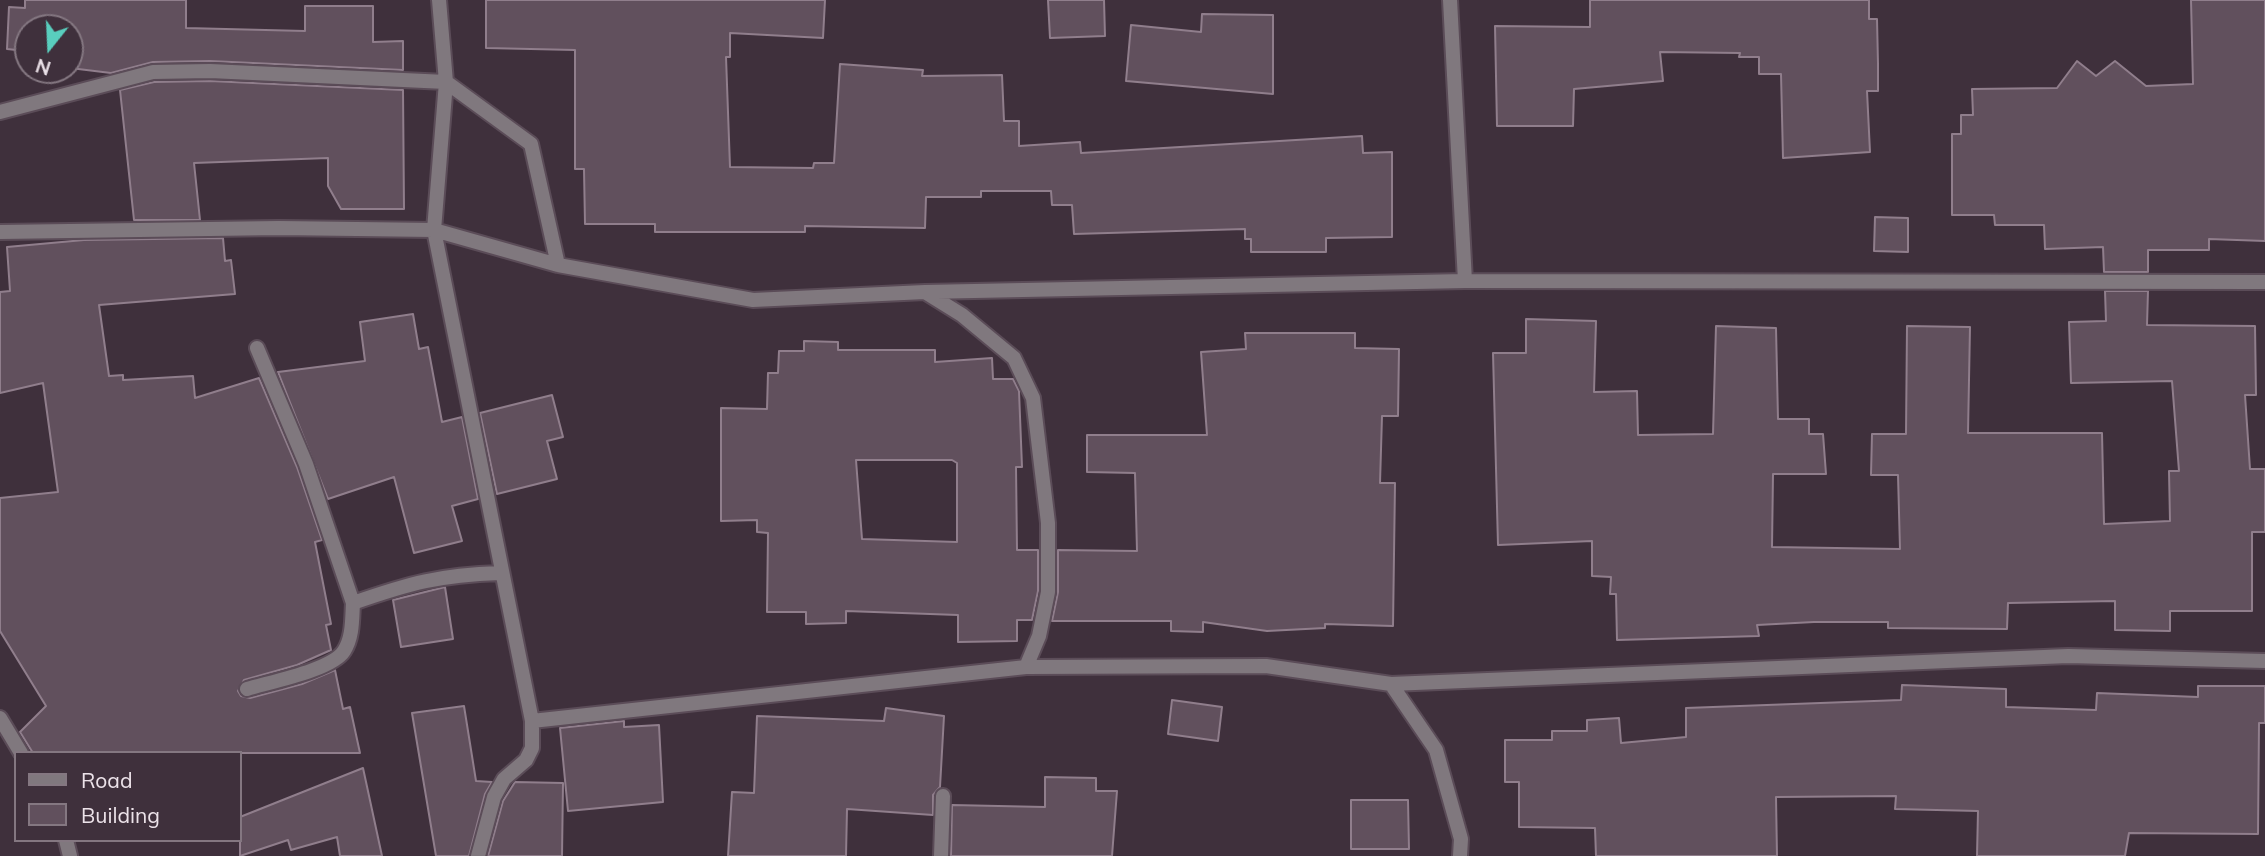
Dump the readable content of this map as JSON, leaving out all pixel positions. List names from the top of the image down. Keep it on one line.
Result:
{"legend":["Road","Building"],"north":"bottom"}
